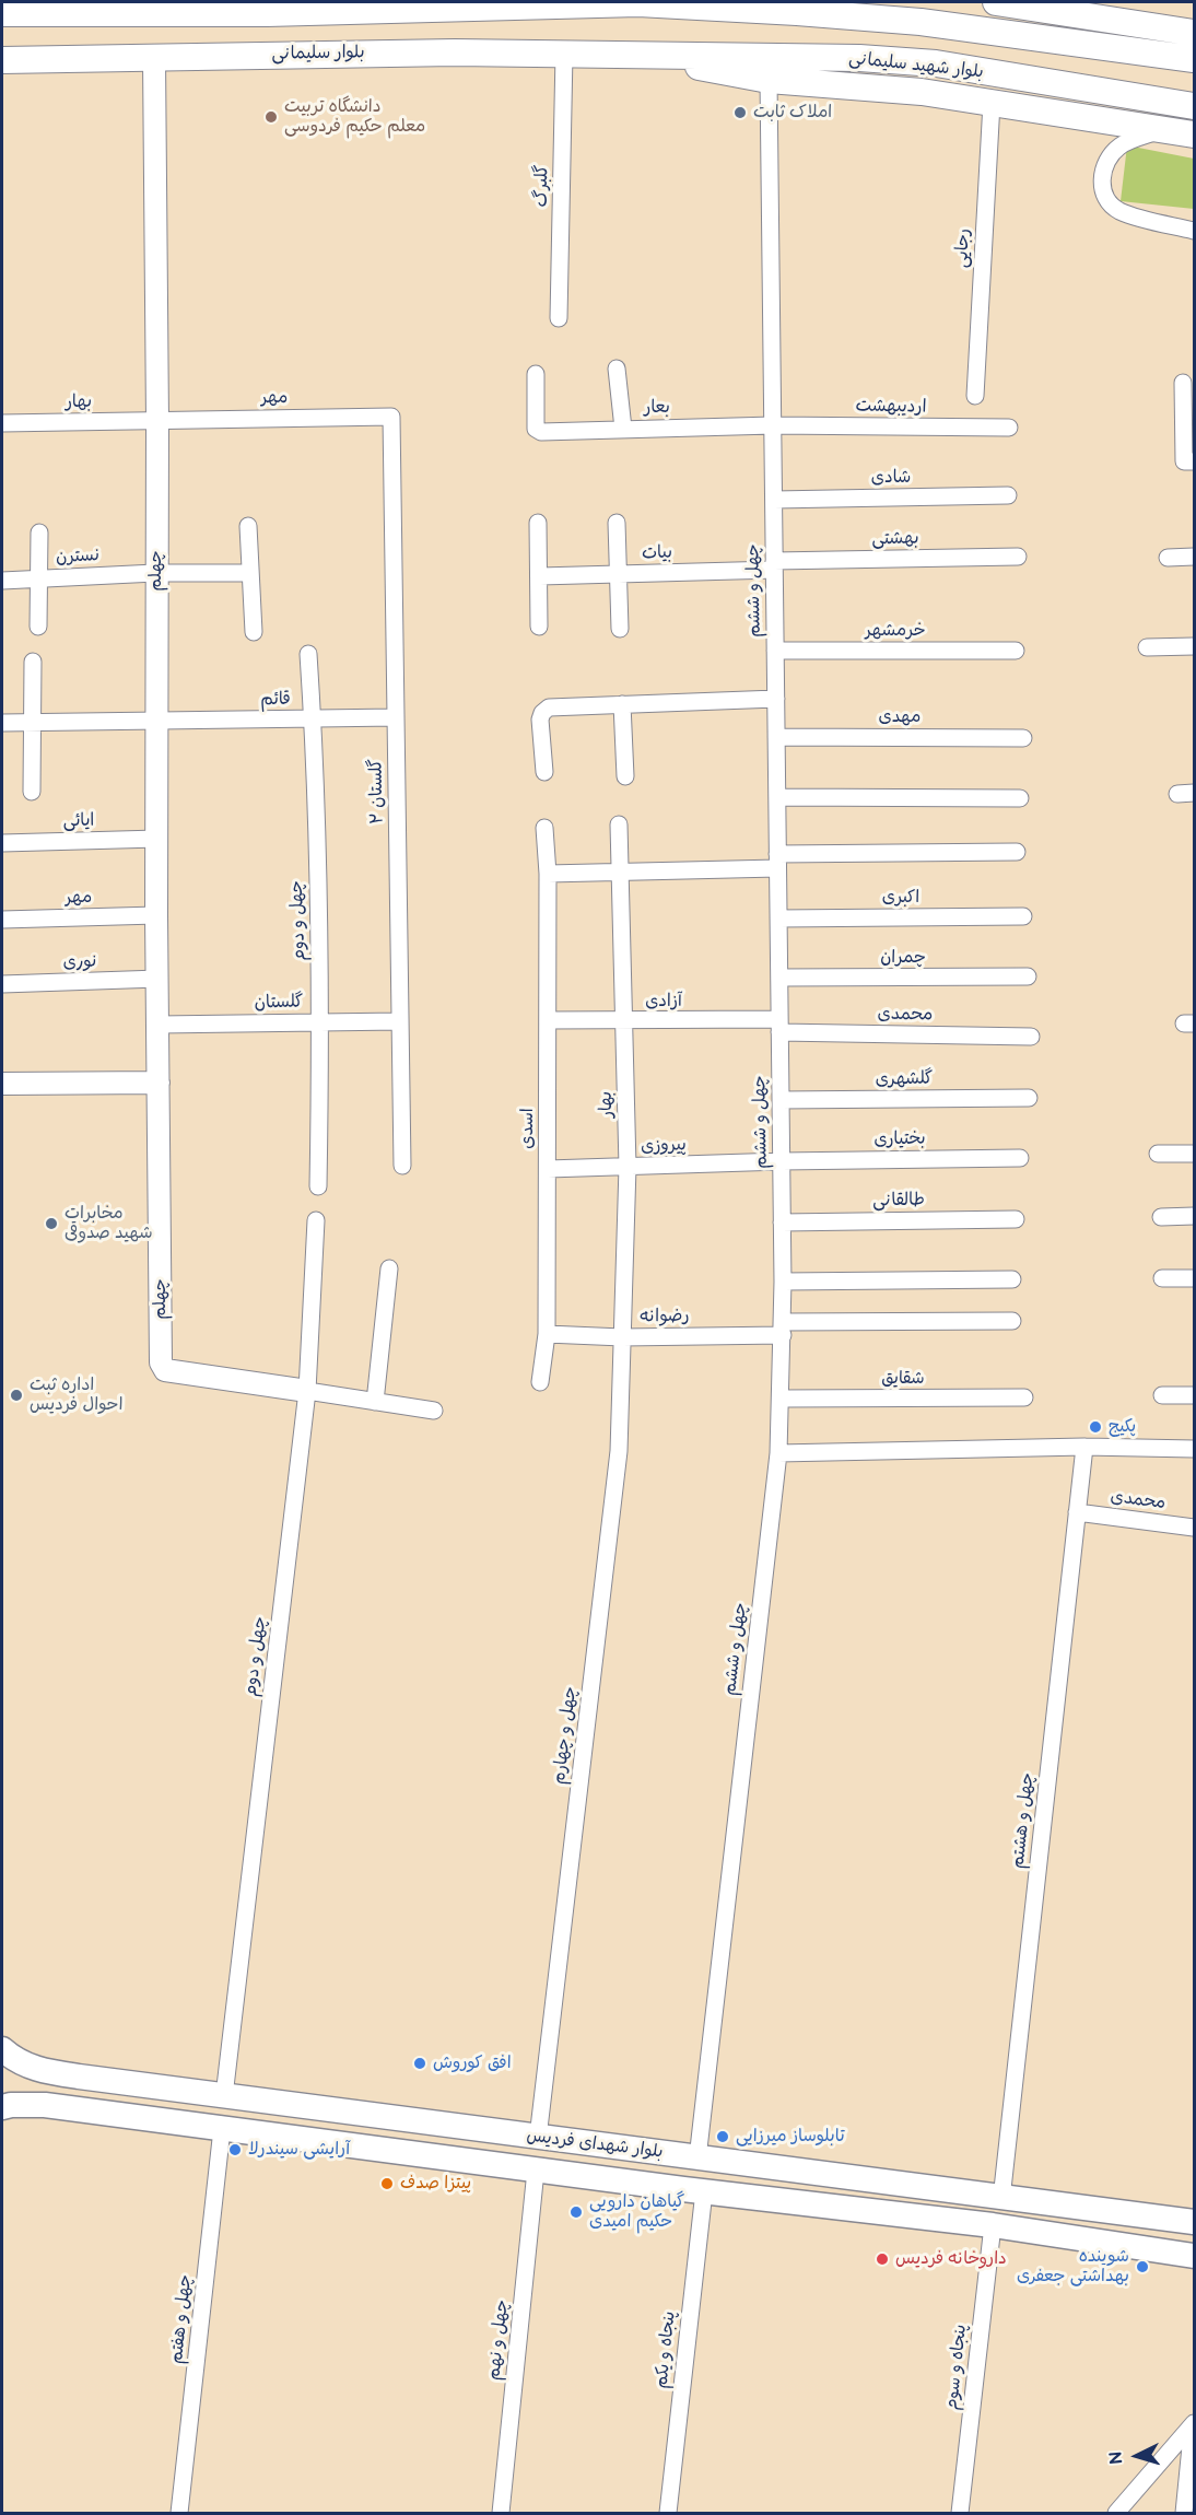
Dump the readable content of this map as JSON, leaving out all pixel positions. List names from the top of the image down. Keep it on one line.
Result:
{"streets":{"main road":["بلوار سلیمانی","بلوار شهید سلیمانی","بلوار شهدای فردیس"],"street":["گلبرگ","رجایی","مهر","بهار","اردیبهشت","بعار","شادی","بهشتی","بیات","نسترن","چهلم","چهل و ششم","خرمشهر","قائم","مهدی","گلستان ۲","ایائی","اکبری","چهل و دوم","چمران","نوری","آزادی","گلستان","محمدی","گلشهری","اسدی","بختیاری","پیروزی","طالقانی","رضوانه","شقایق","چهل و چهارم","چهل و هشتم","چهل و هفتم","چهل و نهم","پنجاه و یکم","پنجاه و سوم"]},"crossings":[["بلوار سلیمانی","بلوار شهید سلیمانی"],["بلوار سلیمانی","گلبرگ"],["بلوار سلیمانی","چهلم"],["مهر","بهار"],["مهر","چهلم"],["مهر","گلستان ۲"],["بهار","چهلم"],["بهار","آزادی"],["بهار","پیروزی"],["بهار","رضوانه"],["بهار","چهل و چهارم"],["اردیبهشت","بعار"],["اردیبهشت","چهل و ششم"],["بعار","چهل و ششم"],["شادی","چهل و ششم"],["بهشتی","بیات"],["بهشتی","چهل و ششم"],["بیات","چهل و ششم"],["نسترن","چهلم"],["چهلم","قائم"],["چهلم","ایائی"],["چهلم","چهل و دوم"],["چهلم","نوری"],["چهلم","گلستان"],["چهل و ششم","خرمشهر"],["چهل و ششم","مهدی"],["چهل و ششم","اکبری"],["چهل و ششم","چمران"],["چهل و ششم","آزادی"],["چهل و ششم","محمدی"],["چهل و ششم","گلشهری"],["چهل و ششم","بختیاری"],["چهل و ششم","پیروزی"],["چهل و ششم","طالقانی"],["چهل و ششم","رضوانه"],["چهل و ششم","شقایق"],["چهل و ششم","بلوار شهدای فردیس"],["قائم","گلستان ۲"],["قائم","چهل و دوم"],["گلستان ۲","گلستان"],["چهل و دوم","گلستان"],["چهل و دوم","بلوار شهدای فردیس"],["آزادی","محمدی"],["آزادی","اسدی"],["محمدی","چهل و هشتم"],["اسدی","پیروزی"],["اسدی","رضوانه"],["بختیاری","پیروزی"],["رضوانه","چهل و چهارم"],["چهل و چهارم","بلوار شهدای فردیس"],["چهل و هشتم","بلوار شهدای فردیس"],["بلوار شهدای فردیس","چهل و هفتم"],["بلوار شهدای فردیس","چهل و نهم"],["بلوار شهدای فردیس","پنجاه و یکم"],["بلوار شهدای فردیس","پنجاه و سوم"]],"places":["املاک ثابت","دانشگاه تربیت معلم حکیم فردوسی","مخابرات شهید صدوقی","اداره ثبت احوال فردیس","پکیج","افق کوروش","تابلوساز میرزایی","آرایشی سیندرلا","پیتزا صدف","گیاهان دارویی حکیم امیدی","داروخانه فردیس","شوینده بهداشتی جعفری"],"north":"left"}
